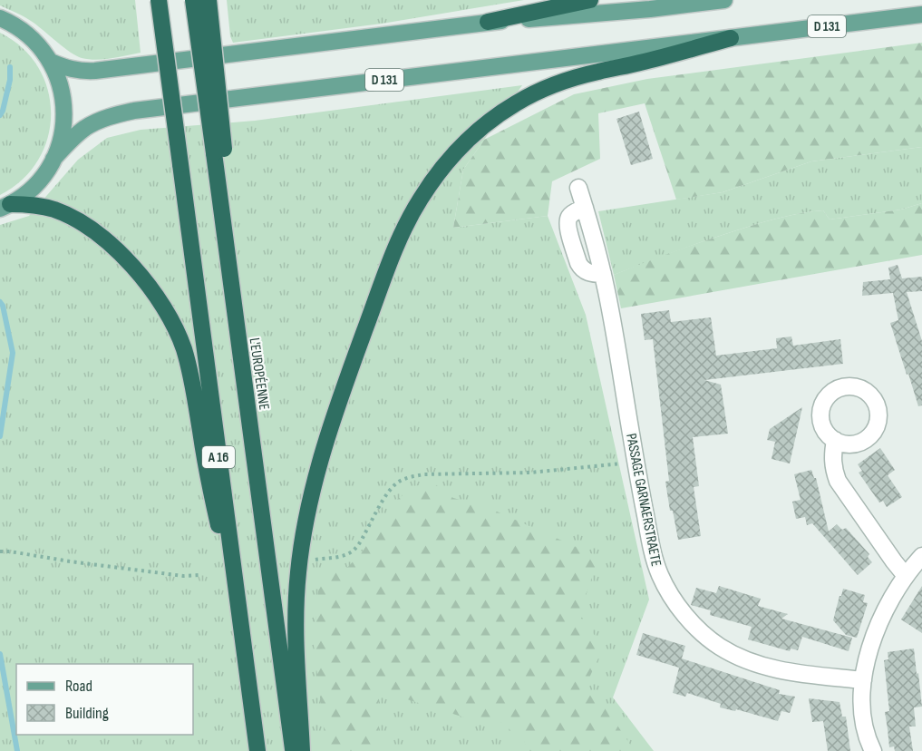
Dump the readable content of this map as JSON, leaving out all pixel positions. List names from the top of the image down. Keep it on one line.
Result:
{"streets":{"highway":["L'EUROPÉENNE","A 16"],"main road":["D 131"],"street":["PASSAGE GARNAERSTRAETE"]},"legend":["Road","Building"]}
